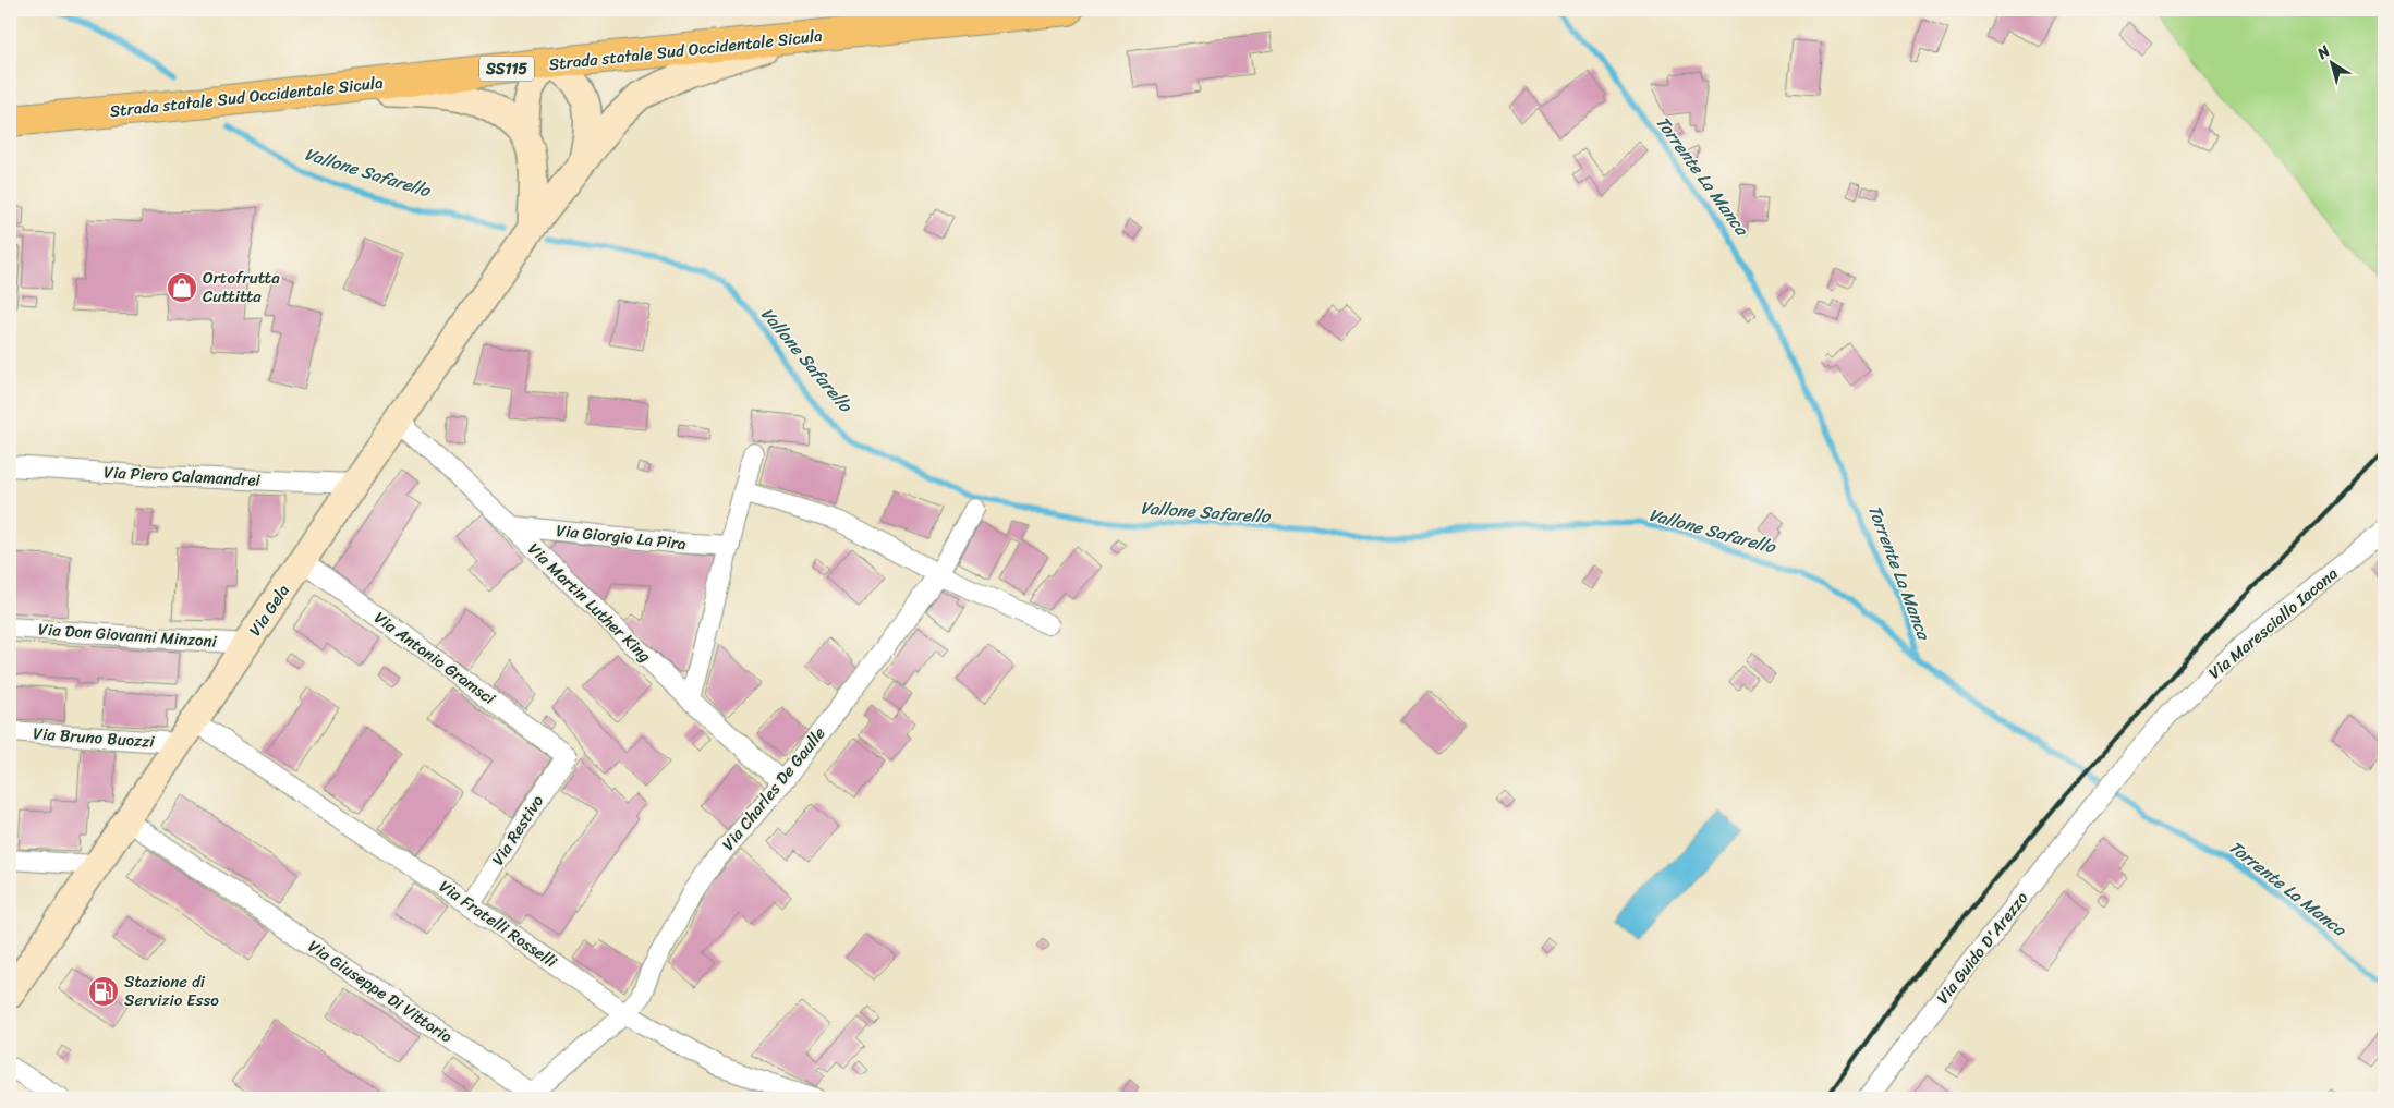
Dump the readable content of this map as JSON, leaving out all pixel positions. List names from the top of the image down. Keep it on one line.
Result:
{"streets":{"main road":["Strada statale Sud Occidentale Sicula","SS115","Via Gela"],"street":["Via Piero Calamandrei","Via Giorgio La Pira","Via Martin Luther King","Via Maresciallo Iacona","Via Don Giovanni Minzoni","Via Antonio Gramsci","Via Bruno Buozzi","Via Charles De Gaulle","Via Restivo","Via Fratelli Rosselli","Via Guido D'Arezzo","Via Giuseppe Di Vittorio"]},"crossings":[["Strada statale Sud Occidentale Sicula","Via Gela"],["Via Piero Calamandrei","Via Gela"],["Via Giorgio La Pira","Via Martin Luther King"],["Via Martin Luther King","Via Gela"],["Via Martin Luther King","Via Charles De Gaulle"],["Via Gela","Via Don Giovanni Minzoni"],["Via Gela","Via Antonio Gramsci"],["Via Gela","Via Bruno Buozzi"],["Via Gela","Via Fratelli Rosselli"],["Via Gela","Via Giuseppe Di Vittorio"],["Via Maresciallo Iacona","Via Guido D'Arezzo"],["Via Antonio Gramsci","Via Restivo"],["Via Charles De Gaulle","Via Fratelli Rosselli"],["Via Charles De Gaulle","Via Giuseppe Di Vittorio"],["Via Restivo","Via Fratelli Rosselli"],["Via Fratelli Rosselli","Via Giuseppe Di Vittorio"]],"water":["Vallone Safarello","Torrente La Manca"],"places":{"shop":["Ortofrutta Cuttitta"],"fuel station":["Stazione di Servizio Esso"]},"north":"top left"}
